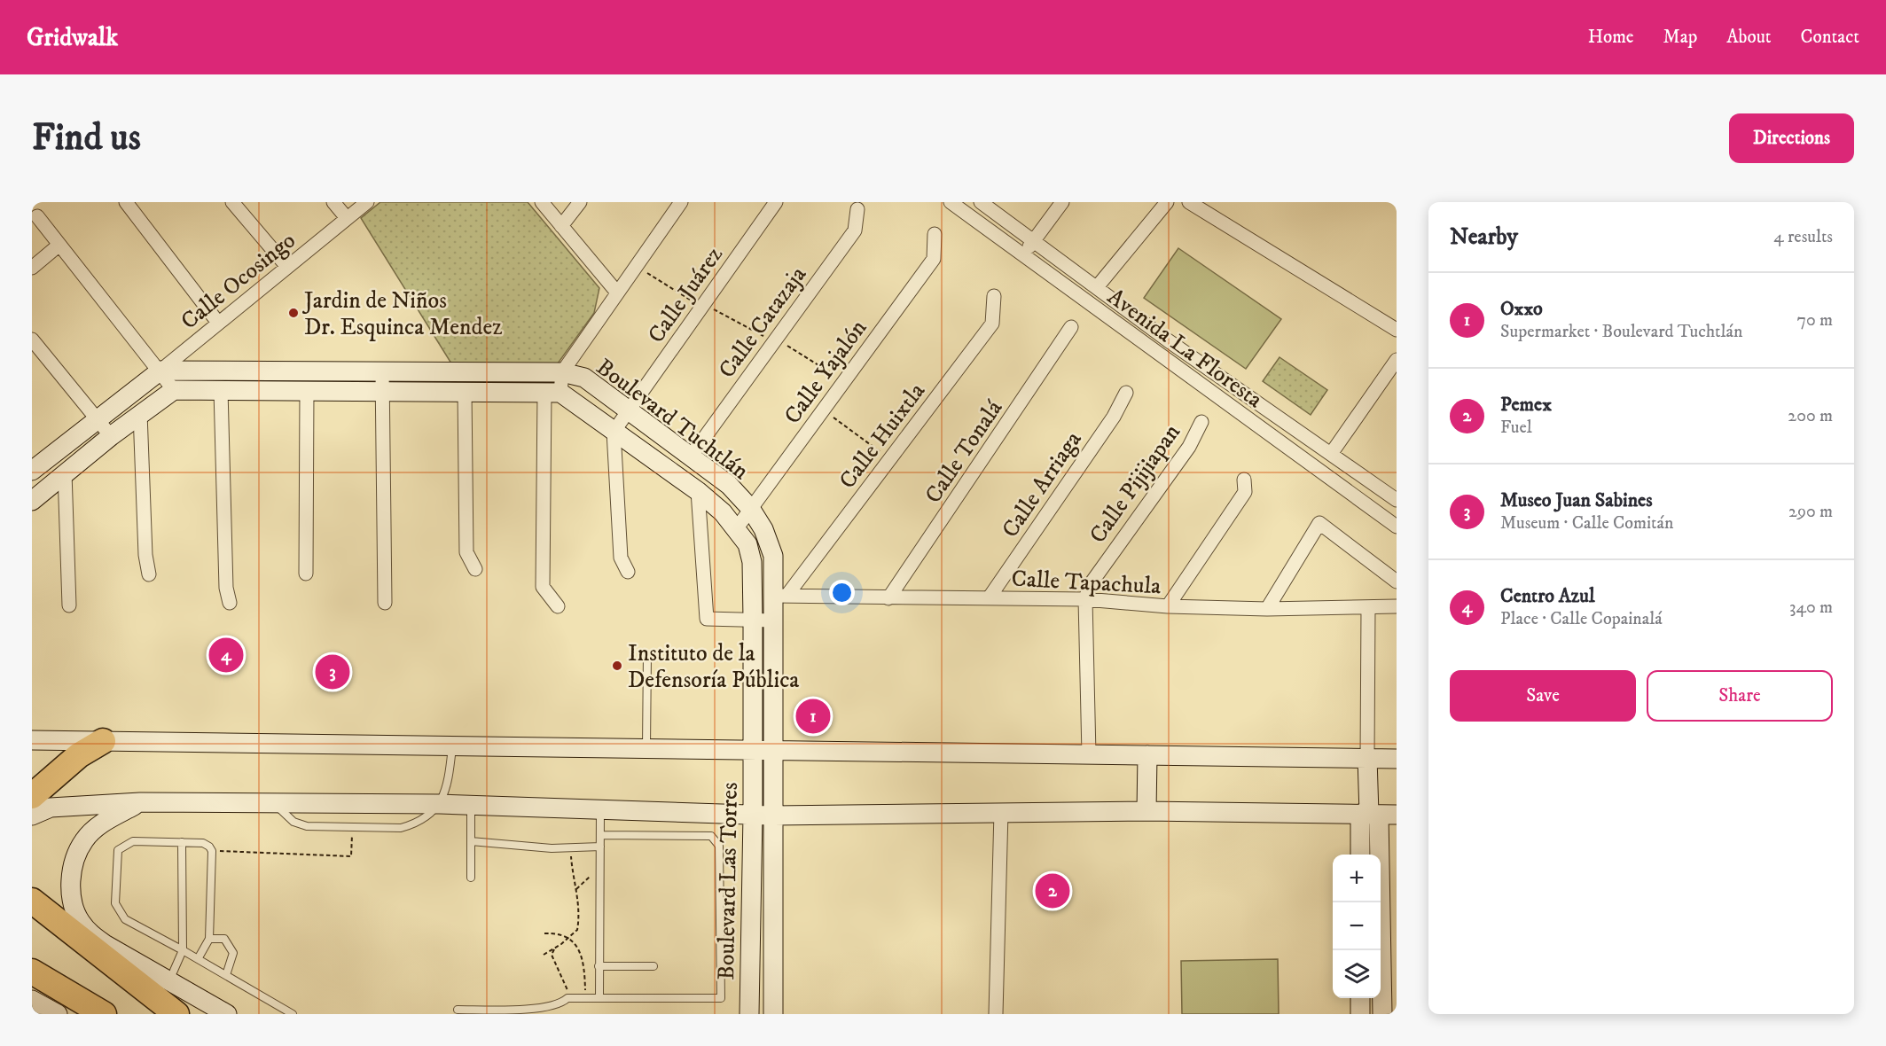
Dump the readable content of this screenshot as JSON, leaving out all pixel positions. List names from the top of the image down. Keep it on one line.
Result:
{"streets":{"street":["Calle Ocosingo","Calle Juárez","Calle Catazaja","Avenida La Floresta","Calle Yajalón","Boulevard Tuchtlán","Calle Huixtla","Calle Tonalá","Calle Pijijiapan","Calle Arriaga","Calle Tapachula","Boulevard Las Torres"]},"crossings":[["Calle Ocosingo","Boulevard Tuchtlán"],["Calle Juárez","Boulevard Tuchtlán"],["Calle Catazaja","Boulevard Tuchtlán"],["Calle Yajalón","Boulevard Tuchtlán"],["Boulevard Tuchtlán","Calle Huixtla"],["Boulevard Tuchtlán","Calle Tapachula"],["Boulevard Tuchtlán","Boulevard Las Torres"],["Calle Huixtla","Calle Tapachula"],["Calle Tonalá","Calle Tapachula"],["Calle Pijijiapan","Calle Tapachula"],["Calle Arriaga","Calle Tapachula"]],"places":["Jardin de Niños Dr. Esquinca Mendez","Instituto de la Defensoría Pública"],"page":{"header":"Gridwalk","nav":["Home","Map","About","Contact"],"buttons":["Directions",["Save","Share"]],"title":"Find us","heading":["Nearby","4 results"],"list":[{"mark":"1","name":"Oxxo","note":"Supermarket · Boulevard Tuchtlán","value":"70 m"},{"mark":"2","name":"Pemex","note":"Fuel","value":"200 m"},{"mark":"3","name":"Museo Juan Sabines","note":"Museum · Calle Comitán","value":"290 m"},{"mark":"4","name":"Centro Azul","note":"Place · Calle Copainalá","value":"340 m"}],"pins":["4","3","1","2"],"map_buttons":["+","−"]}}
